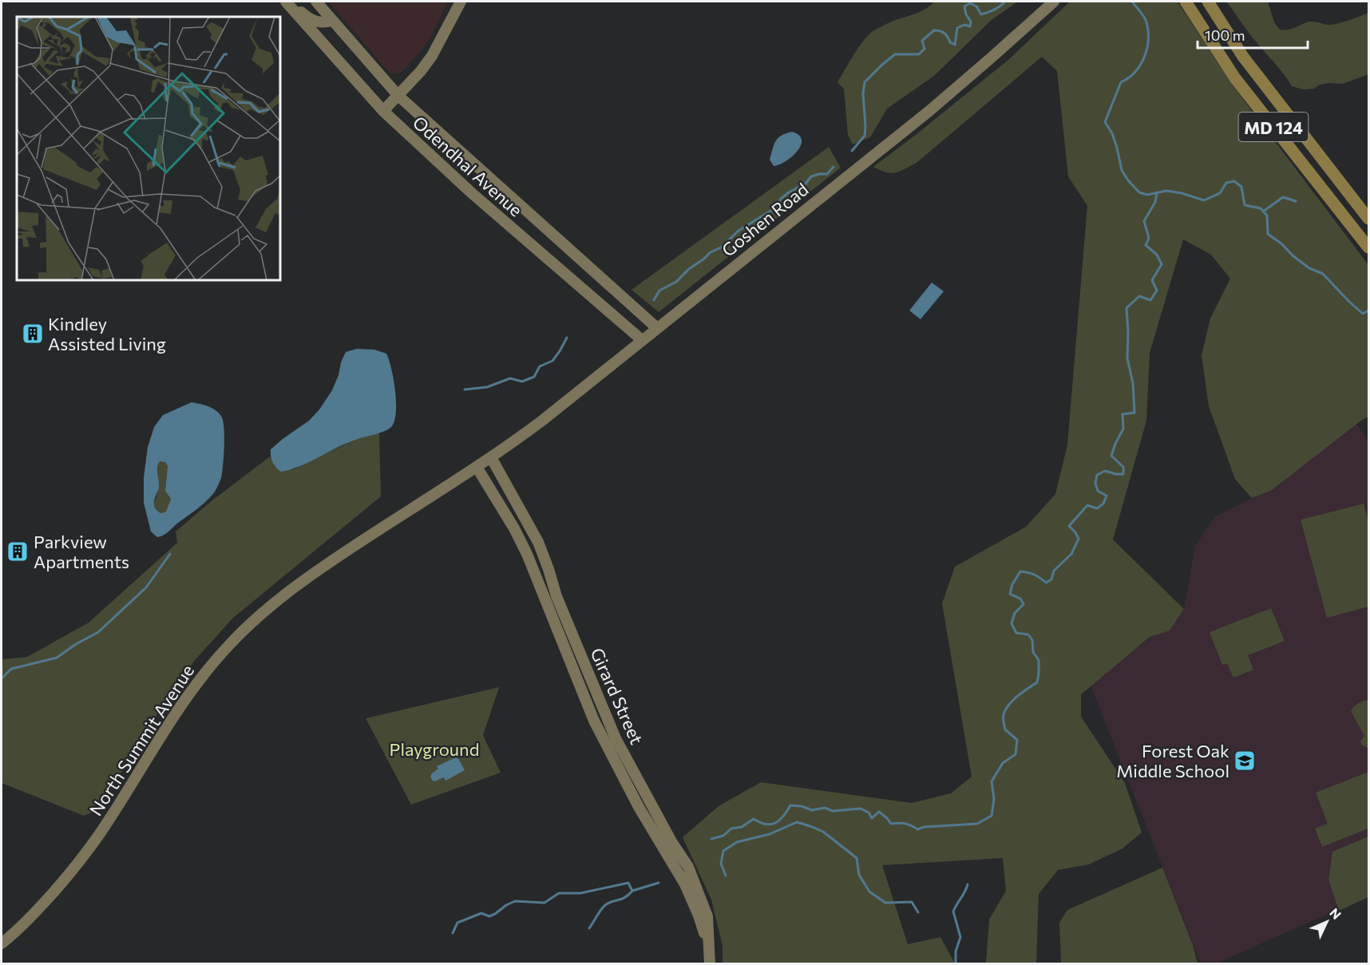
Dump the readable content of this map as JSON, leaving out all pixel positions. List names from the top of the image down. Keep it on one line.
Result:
{"streets":{"main road":["MD 124"],"street":["Odendhal Avenue","Goshen Road","Girard Street","North Summit Avenue"]},"crossings":[["Odendhal Avenue","Goshen Road"],["Goshen Road","Girard Street"],["Goshen Road","North Summit Avenue"],["Girard Street","North Summit Avenue"]],"parks":["Playground"],"places":{"building":["Kindley Assisted Living","Parkview Apartments"],"school or university":["Forest Oak Middle School"]},"scale_bar":"100 m","north":"top right"}
